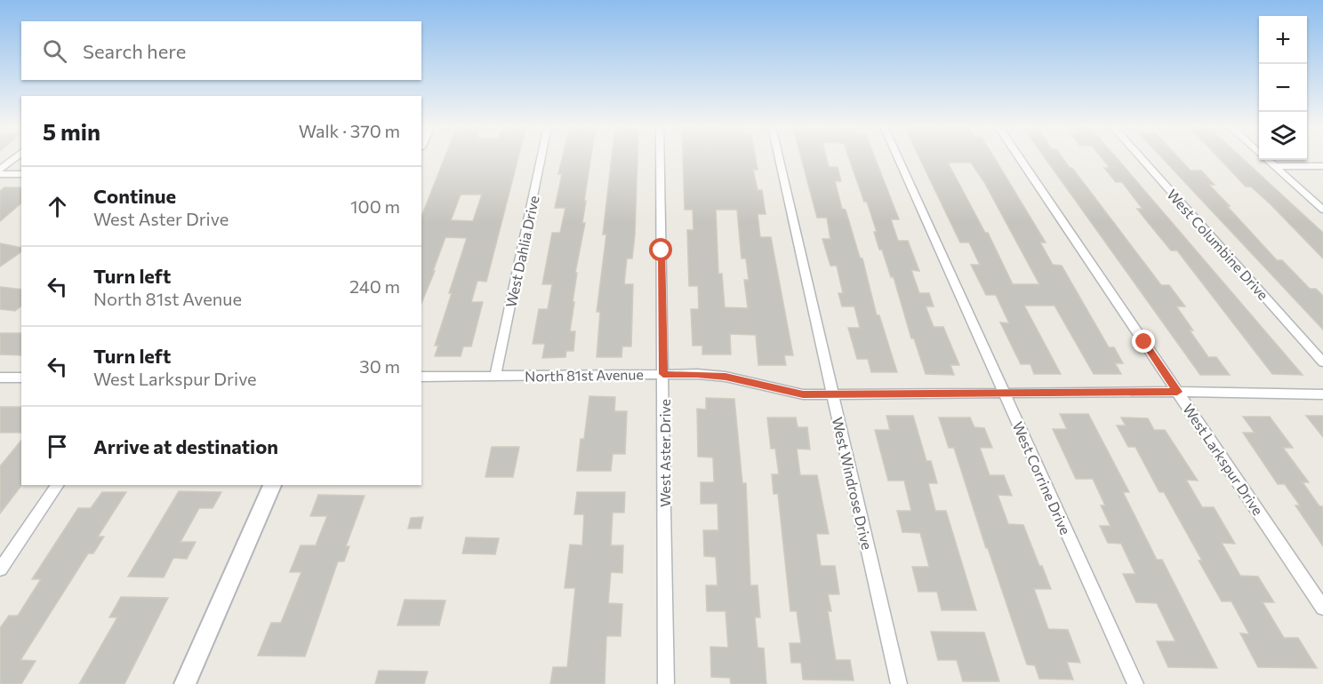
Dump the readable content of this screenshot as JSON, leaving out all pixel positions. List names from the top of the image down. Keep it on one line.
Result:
{"streets":{"street":["West Columbine Drive","West Dahlia Drive","North 81st Avenue","West Aster Drive","West Larkspur Drive","West Corrine Drive","West Windrose Drive"]},"crossings":[["West Dahlia Drive","North 81st Avenue"],["North 81st Avenue","West Aster Drive"],["North 81st Avenue","West Larkspur Drive"],["North 81st Avenue","West Corrine Drive"],["North 81st Avenue","West Windrose Drive"]],"page":{"map_buttons":["+","−"],"search":"Search here","heading":["5 min","Walk · 370 m"],"list":[["Continue","West Aster Drive","100 m"],["Turn left","North 81st Avenue","240 m"],["Turn left","West Larkspur Drive","30 m"],"Arrive at destination"]}}
